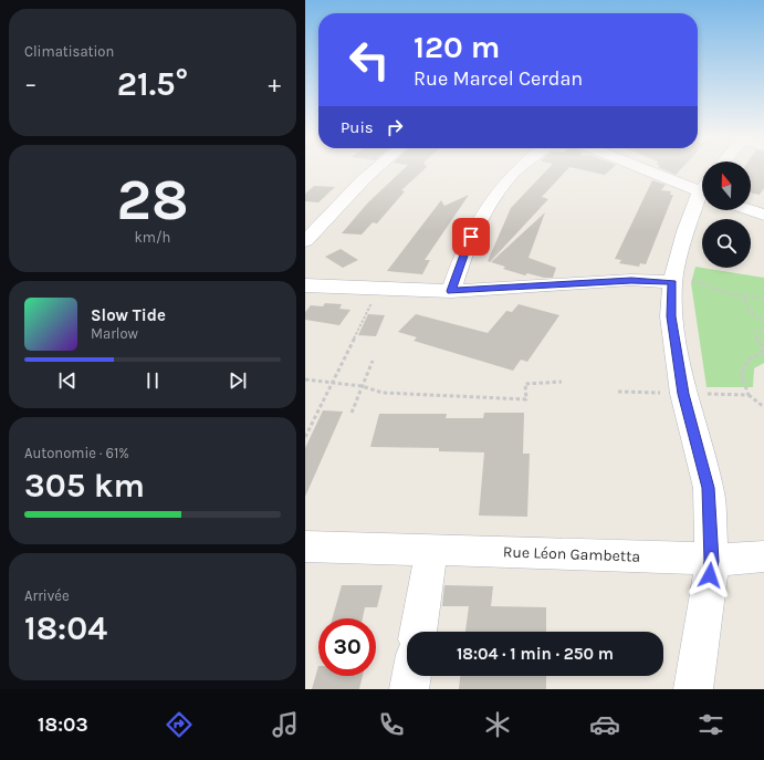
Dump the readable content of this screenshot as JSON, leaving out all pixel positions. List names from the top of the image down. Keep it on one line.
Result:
{"streets":{"street":["Rue Léon Gambetta"]},"north":"top","page":{"tile":["Climatisation",["28","km/h"],["Autonomie · 61%","305 km"],["Arrivée","18:04"]],"turn":["120 m","Rue Marcel Cerdan"],"heat":["−","21.5°","+"],"then":"Puis","song":["Slow Tide","Marlow"],"limit":"30","trip":"18:04 · 1 min · 250 m","tabs":"18:03"}}
